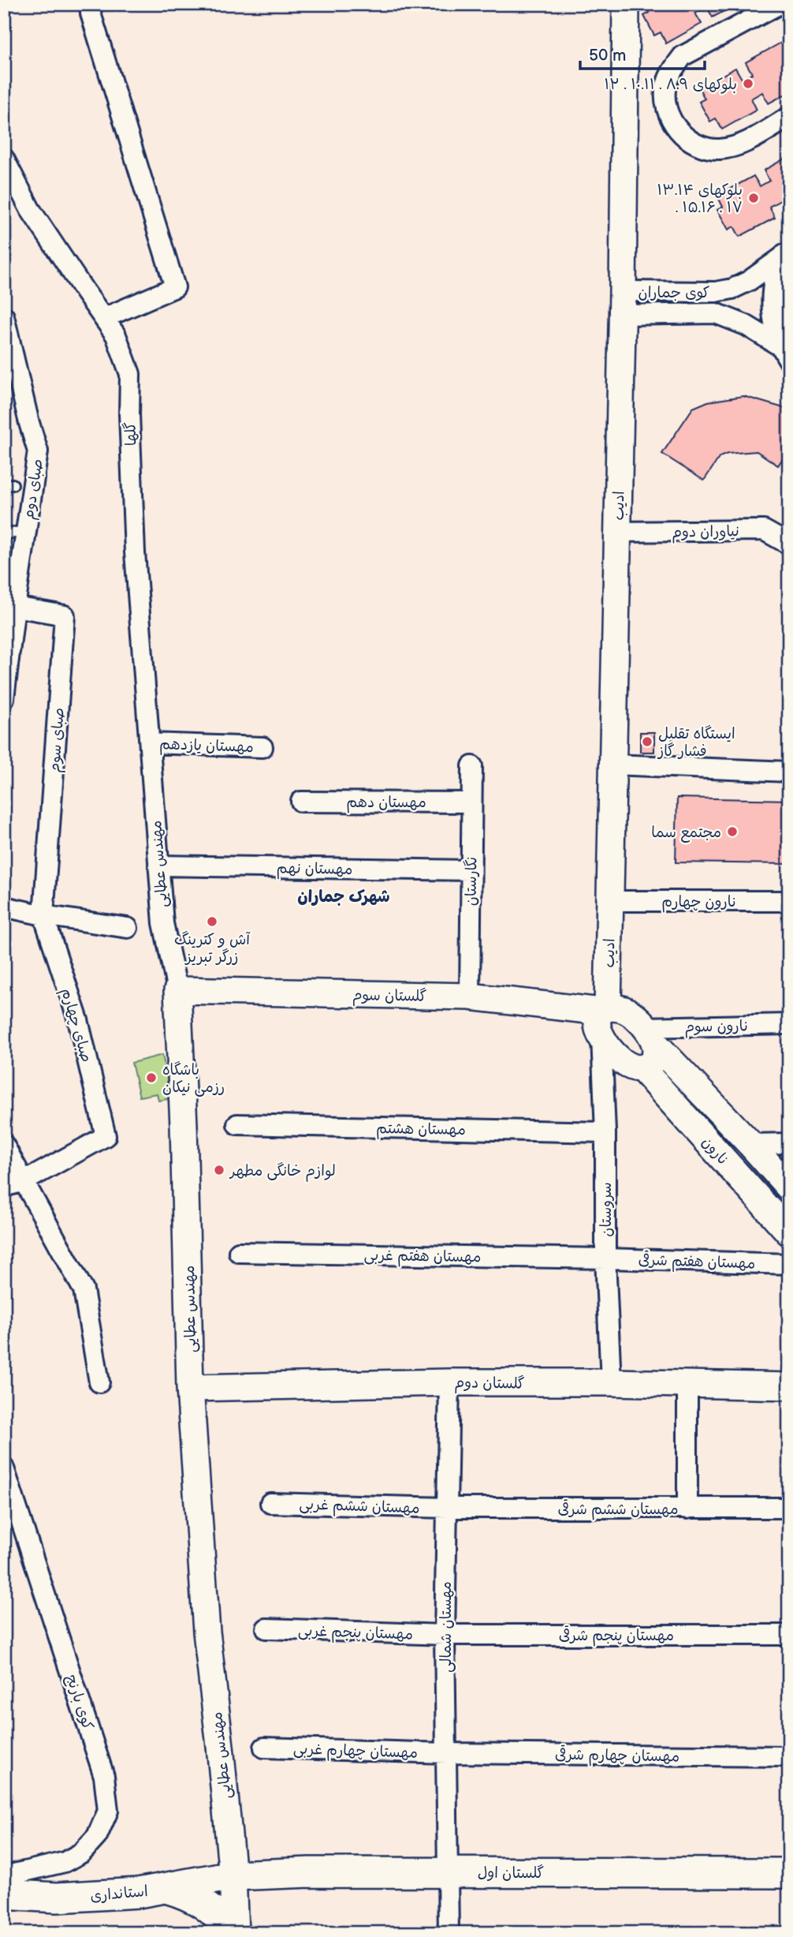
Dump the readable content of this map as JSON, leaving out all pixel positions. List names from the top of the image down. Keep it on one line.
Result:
{"streets":{"main road":["گلستان اول","استاندارى"],"street":["کوی جماران","گلها","صبای دوم","ادیب","نیاوران دوم","صبای سوم","مهستان یازدهم","مهستان دهم","مهندس عطایی","مهستان نهم","نگارستان","نارون چهارم","گلستان سوم","صبای چهارم","نارون سوم","مهستان هشتم","نارون","سروستان","مهستان هفتم غربی","مهستان هفتم شرقی","گلستان دوم","مهستان ششم غربی","مهستان ششم شرقی","مهستان شمالی","مهستان پنجم غربی","مهستان پنجم شرقی","کوی بارنج","مهستان چهارم غربی","مهستان چهارم شرقی"]},"crossings":[["کوی جماران","ادیب"],["گلها","مهستان یازدهم"],["گلها","مهندس عطایی"],["صبای دوم","صبای سوم"],["ادیب","نیاوران دوم"],["ادیب","نارون چهارم"],["ادیب","گلستان سوم"],["ادیب","نارون"],["ادیب","سروستان"],["صبای سوم","صبای چهارم"],["مهستان یازدهم","مهندس عطایی"],["مهستان دهم","نگارستان"],["مهندس عطایی","مهستان نهم"],["مهندس عطایی","گلستان سوم"],["مهندس عطایی","گلستان دوم"],["مهندس عطایی","گلستان اول"],["مهندس عطایی","استاندارى"],["مهستان نهم","نگارستان"],["نگارستان","گلستان سوم"],["گلستان سوم","نارون"],["گلستان سوم","سروستان"],["نارون سوم","نارون"],["مهستان هشتم","سروستان"],["نارون","سروستان"],["سروستان","مهستان هفتم غربی"],["سروستان","مهستان هفتم شرقی"],["سروستان","گلستان دوم"],["مهستان هفتم غربی","مهستان هفتم شرقی"],["گلستان دوم","مهستان شمالی"],["مهستان ششم غربی","مهستان ششم شرقی"],["مهستان ششم غربی","مهستان شمالی"],["مهستان ششم شرقی","مهستان شمالی"],["مهستان شمالی","مهستان پنجم غربی"],["مهستان شمالی","مهستان پنجم شرقی"],["مهستان شمالی","مهستان چهارم غربی"],["مهستان شمالی","مهستان چهارم شرقی"],["مهستان شمالی","گلستان اول"],["مهستان پنجم غربی","مهستان پنجم شرقی"],["مهستان چهارم غربی","مهستان چهارم شرقی"],["گلستان اول","استاندارى"]],"districts":["شهرک جماران"],"places":["بلوکهای ۸.۹ . ۱۰.۱۱ . ۱۲","بلوکهای ۱۳.۱۴ . ۱۵.۱۶ . ۱۷","ایستگاه تقلیل فشار گاز","مجتمع سما","آش و کترینگ زرگر تبریز","باشگاه رزمی نیکان","لوازم خانگی مطهر"],"scale_bar":"50 m"}
